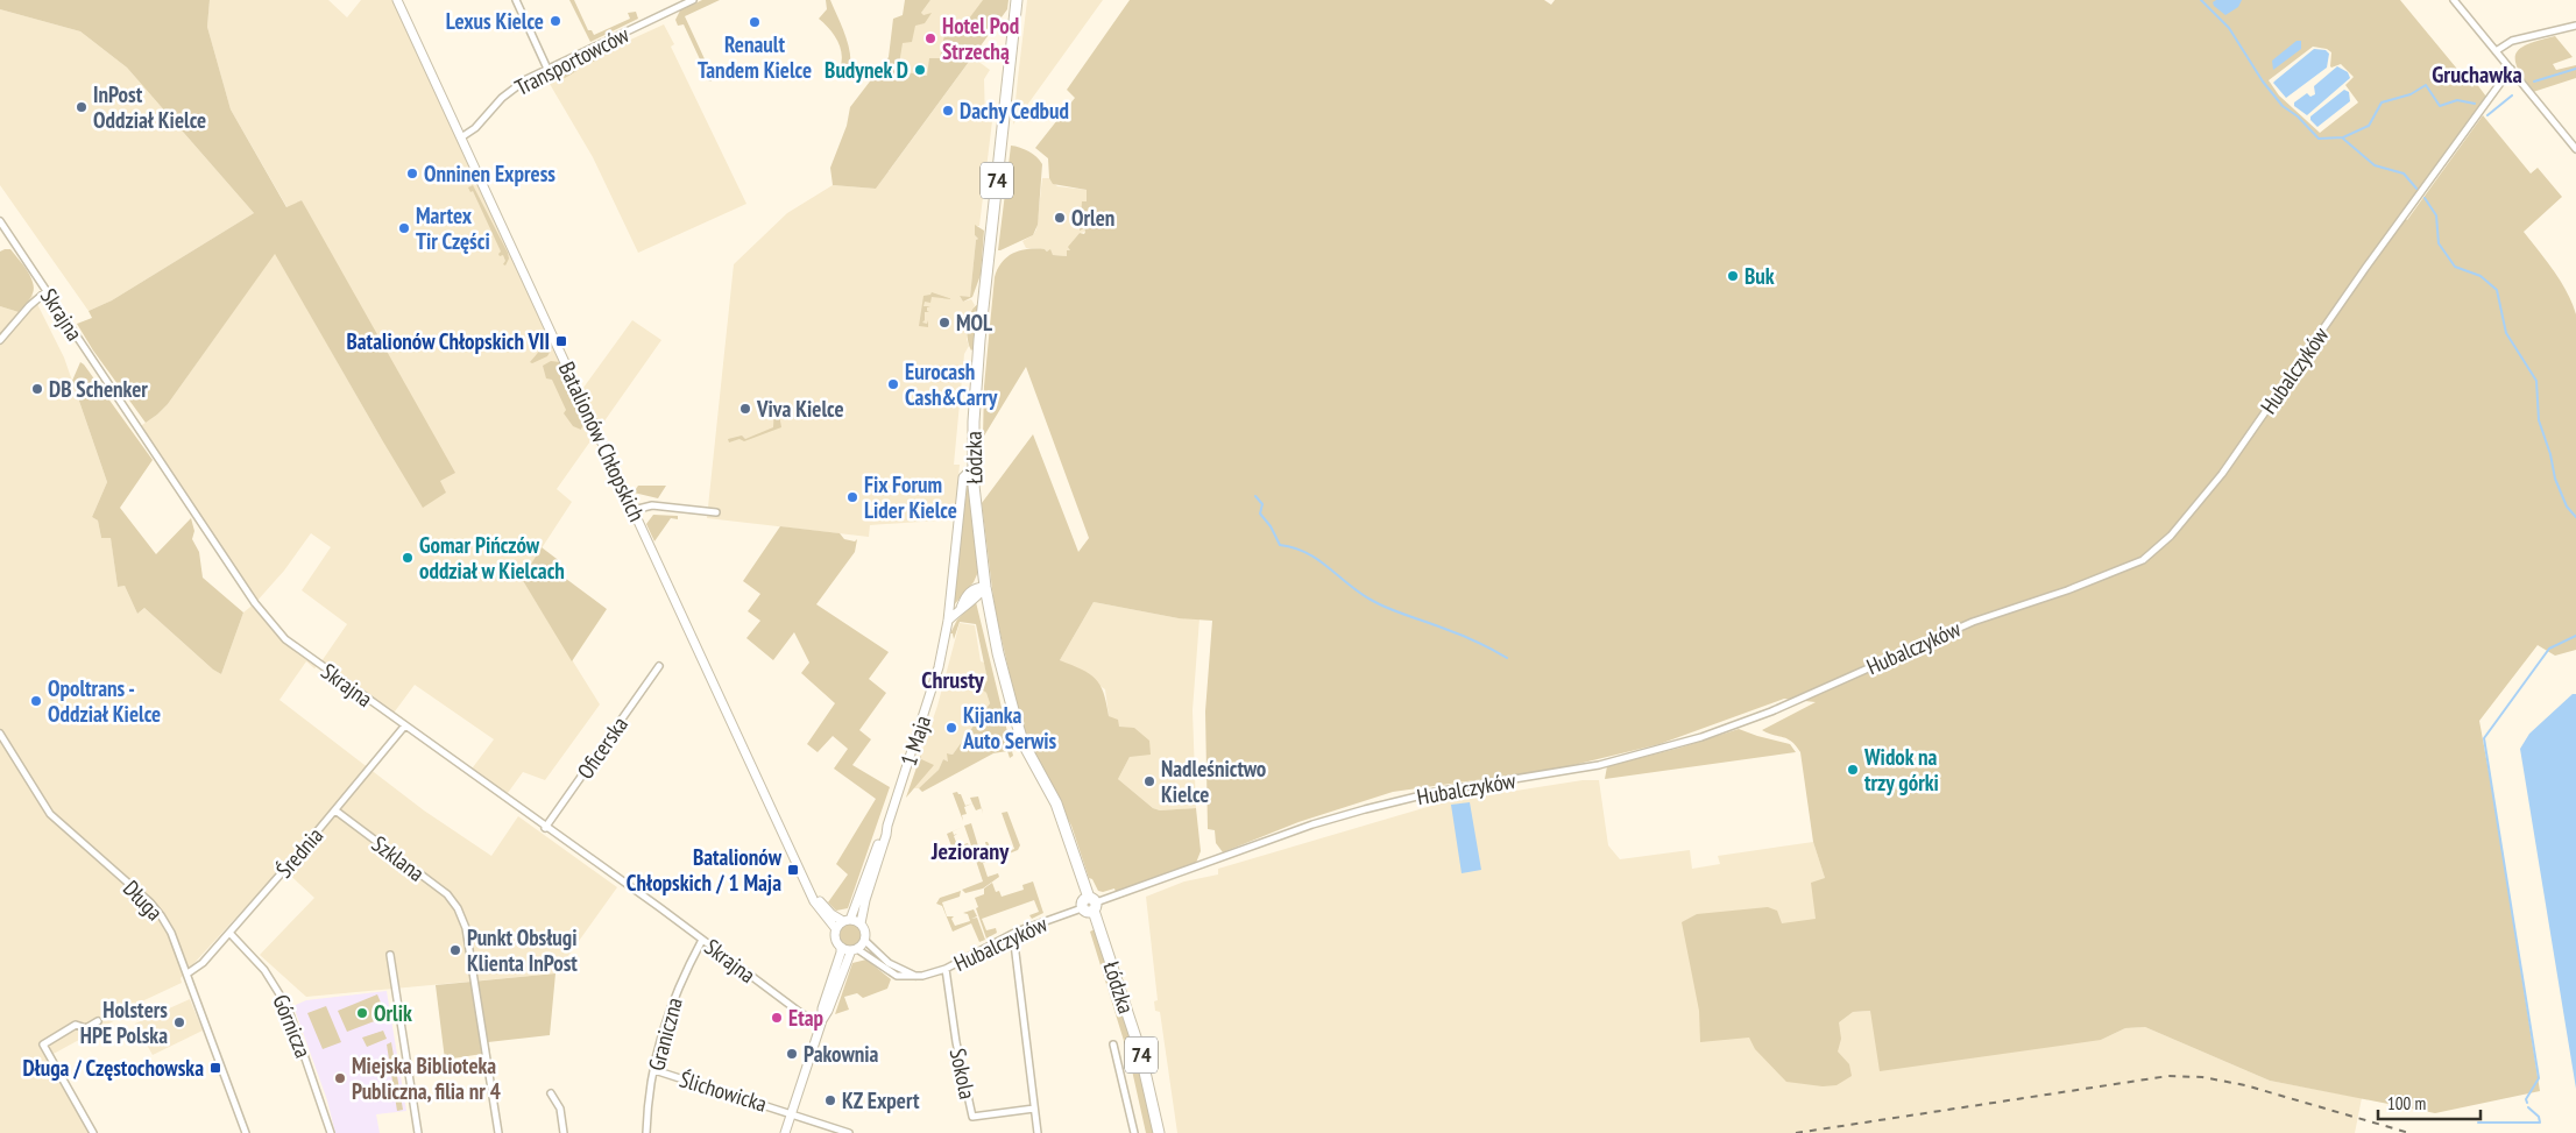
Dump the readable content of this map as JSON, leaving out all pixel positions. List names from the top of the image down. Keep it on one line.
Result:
{"streets":{"main road":["74","Łódzka"],"street":["Transportowców","Skrajna","Hubalczyków","Batalionów Chłopskich","1 Maja","Oficerska","Średnia","Szklana","Długa","Górnicza","Graniczna","Sokola","Ślichowicka"]},"crossings":[["Transportowców","Batalionów Chłopskich"],["Skrajna","Oficerska"],["Skrajna","Średnia"],["Skrajna","Graniczna"],["Hubalczyków","Batalionów Chłopskich"],["Hubalczyków","Łódzka"],["Hubalczyków","1 Maja"],["Hubalczyków","Sokola"],["Batalionów Chłopskich","1 Maja"],["Łódzka","1 Maja"],["Średnia","Szklana"],["Średnia","Długa"],["Średnia","Górnicza"],["Graniczna","Ślichowicka"]],"districts":["Gruchawka","Chrusty","Jeziorany"],"places":{"other":["Lexus Kielce","Renault Tandem Kielce","Hotel Pod Strzechą","Budynek D","InPost Oddział Kielce","Dachy Cedbud","Onninen Express","Orlen","Martex Tir Części","Buk","MOL","Eurocash Cash&Carry","DB Schenker","Viva Kielce","Fix Forum Lider Kielce","Gomar Pińczów oddział w Kielcach","Opoltrans - Oddział Kielce","Kijanka Auto Serwis","Widok na trzy górki","Nadleśnictwo Kielce","Punkt Obsługi Klienta InPost","Orlik","Etap","Holsters HPE Polska","Pakownia","Miejska Biblioteka Publiczna, filia nr 4","KZ Expert"],"transit":["Batalionów Chłopskich VII","Batalionów Chłopskich / 1 Maja","Długa / Częstochowska"]},"scale_bar":"100 m"}
